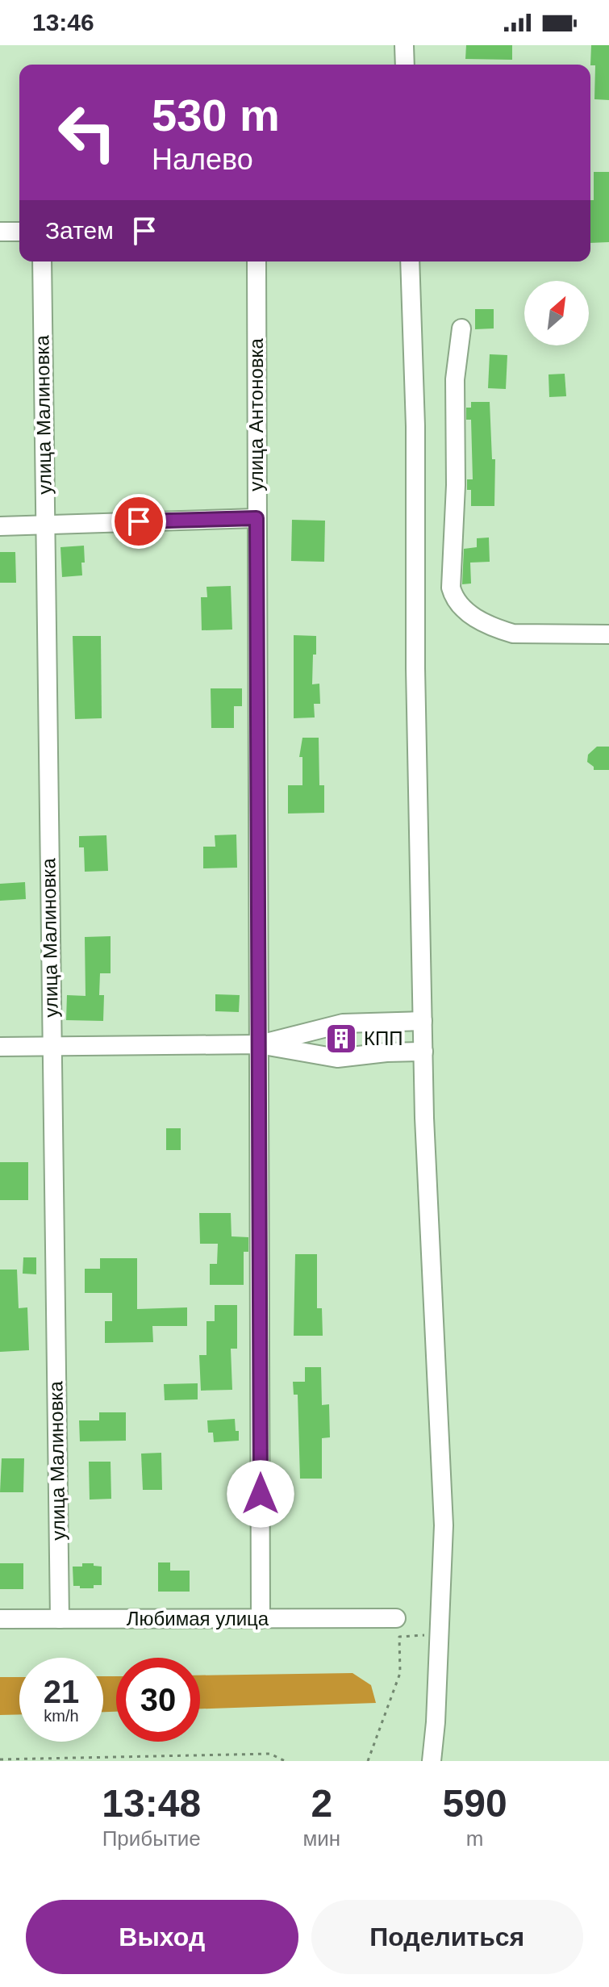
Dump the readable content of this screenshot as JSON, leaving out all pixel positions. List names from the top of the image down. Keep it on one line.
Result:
{"streets":{"street":["улица Малиновка","улица Антоновка","Любимая улица"]},"crossings":[["улица Малиновка","Любимая улица"],["улица Антоновка","Любимая улица"]],"places":{"building":["КПП"]},"north":"top right","page":{"status":"13:46","turn":["530 m","Налево"],"then":"Затем","speed":"21 km/h","limit":"30","eta":["13:48","Прибытие","2","мин","590","m"],"buttons":["Выход","Поделиться"]}}
